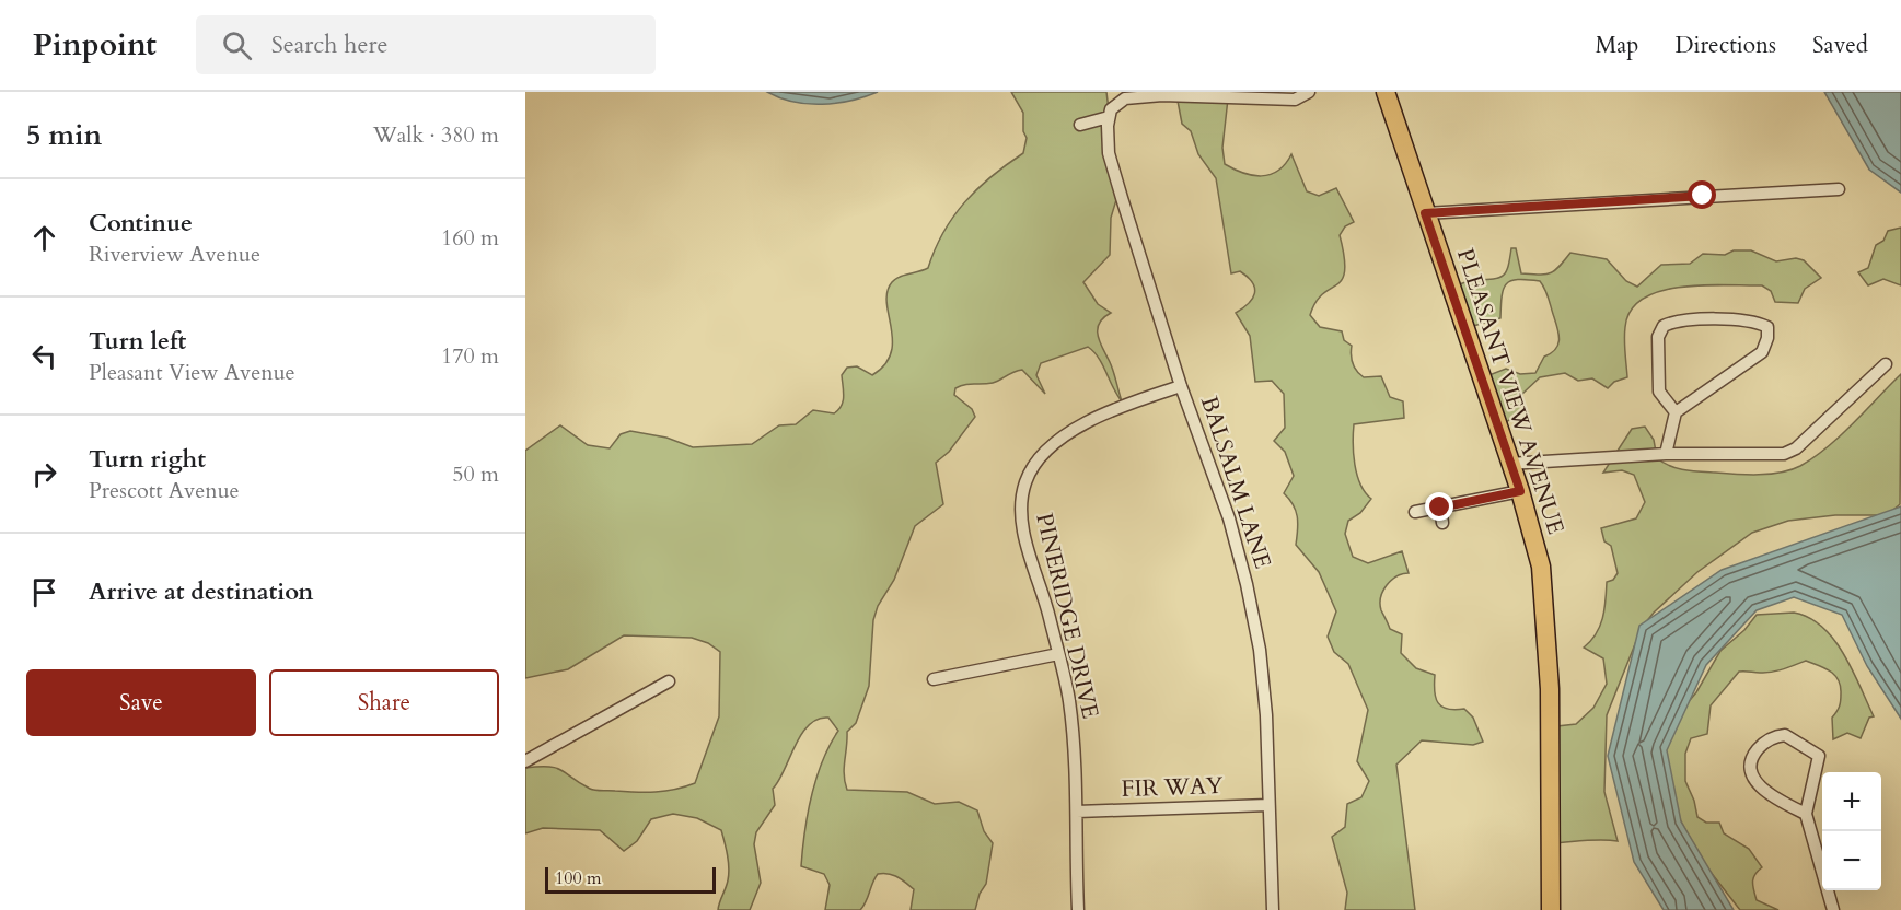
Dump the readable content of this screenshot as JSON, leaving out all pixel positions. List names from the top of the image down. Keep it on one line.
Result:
{"streets":{"main road":["PLEASANT VIEW AVENUE"],"street":["BALSALM LANE","PINERIDGE DRIVE","FIR WAY"]},"crossings":[["BALSALM LANE","PINERIDGE DRIVE"],["BALSALM LANE","FIR WAY"],["PINERIDGE DRIVE","FIR WAY"]],"scale_bar":"100 m","page":{"header":"Pinpoint","search":"Search here","nav":["Map","Directions","Saved"],"heading":["5 min","Walk · 380 m"],"list":[["Continue","Riverview Avenue","160 m"],["Turn left","Pleasant View Avenue","170 m"],["Turn right","Prescott Avenue","50 m"],"Arrive at destination"],"buttons":["Save","Share"],"map_buttons":["+","−"],"scale":"100 m"}}
